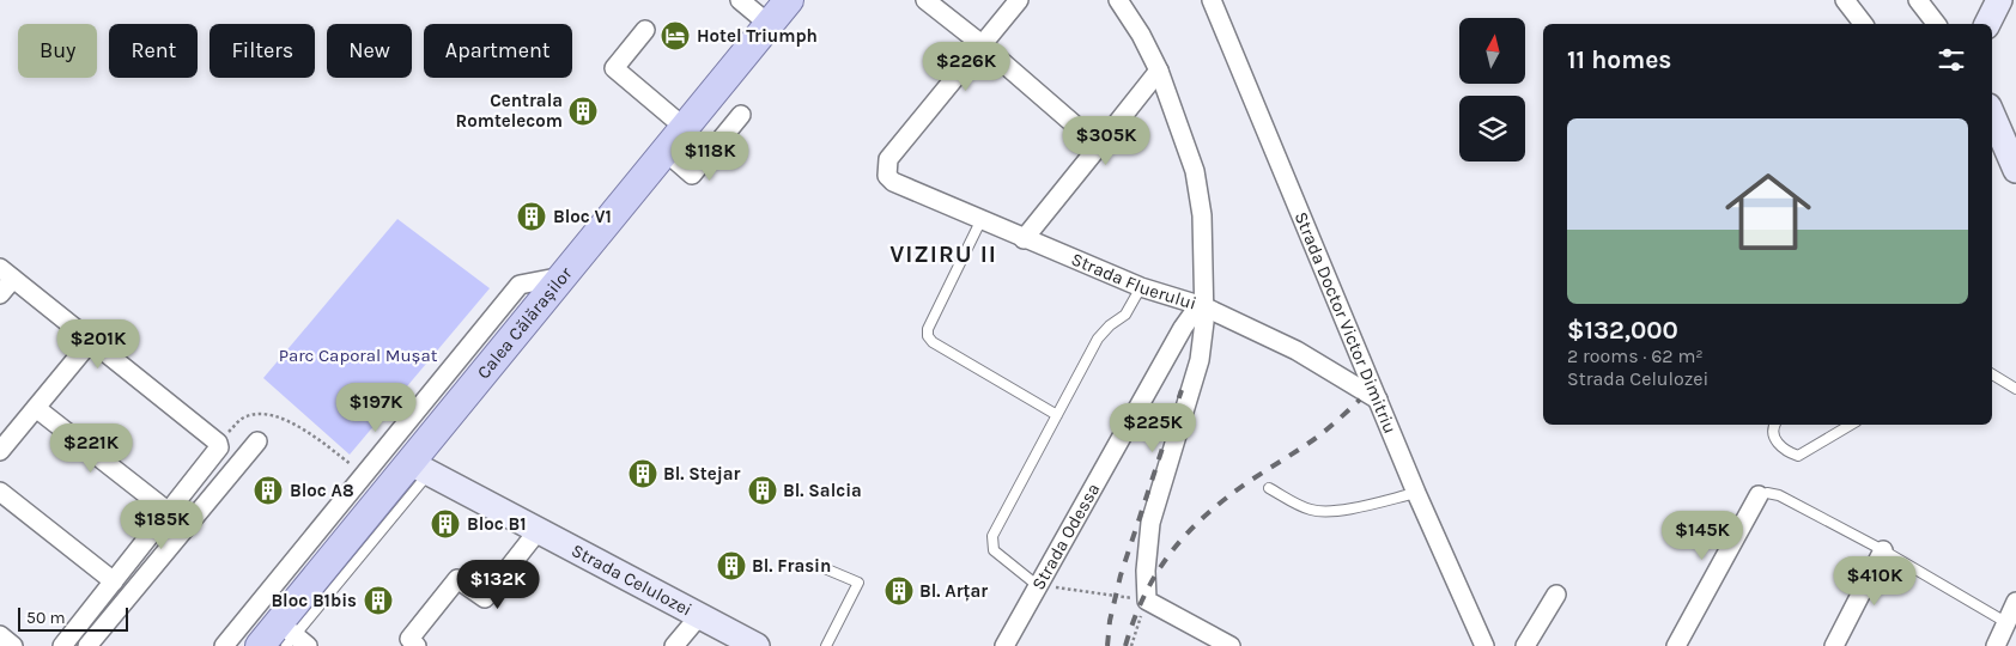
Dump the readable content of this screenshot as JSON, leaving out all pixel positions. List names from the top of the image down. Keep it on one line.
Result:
{"streets":{"main road":["Calea Călărașilor"],"street":["Strada Fluerului","Strada Doctor Victor Dimitriu","Strada Odessa","Strada Celulozei"]},"crossings":[["Strada Fluerului","Strada Doctor Victor Dimitriu"],["Strada Fluerului","Strada Odessa"],["Calea Călărașilor","Strada Celulozei"]],"districts":["VIZIRU II"],"parks":["Parc Caporal Mușat"],"places":{"hotel":["Hotel Triumph"],"building":["Centrala Romtelecom","Bloc V1","Bl. Stejar","Bloc A8","Bl. Salcia","Bloc B1","Bl. Frasin","Bl. Arțar","Bloc B1bis"]},"scale_bar":"50 m","north":"top","page":{"chip":["Buy","Rent","Filters","New","Apartment"],"heading":"11 homes","price":["$226K","$305K","$118K","$201K","$197K","$225K","$221K","$185K","$145K","$410K","$132K"],"list":[{"name":"$132,000","note":"2 rooms · 62 m² · Strada Celulozei"}],"scale":"50 m"}}
